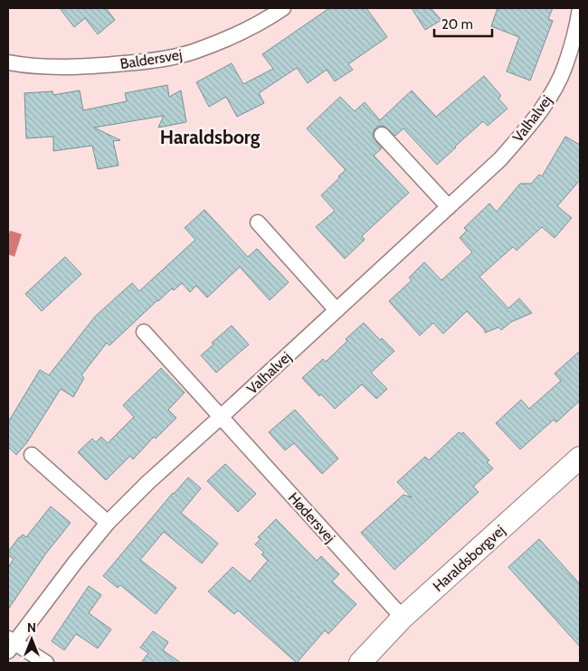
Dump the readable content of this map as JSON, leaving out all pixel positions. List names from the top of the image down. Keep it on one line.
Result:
{"streets":{"street":["Baldersvej","Valhalvej","Hødersvej","Haraldsborgvej"]},"crossings":[["Valhalvej","Hødersvej"],["Hødersvej","Haraldsborgvej"]],"districts":["Haraldsborg"],"scale_bar":"20 m","north":"top"}
